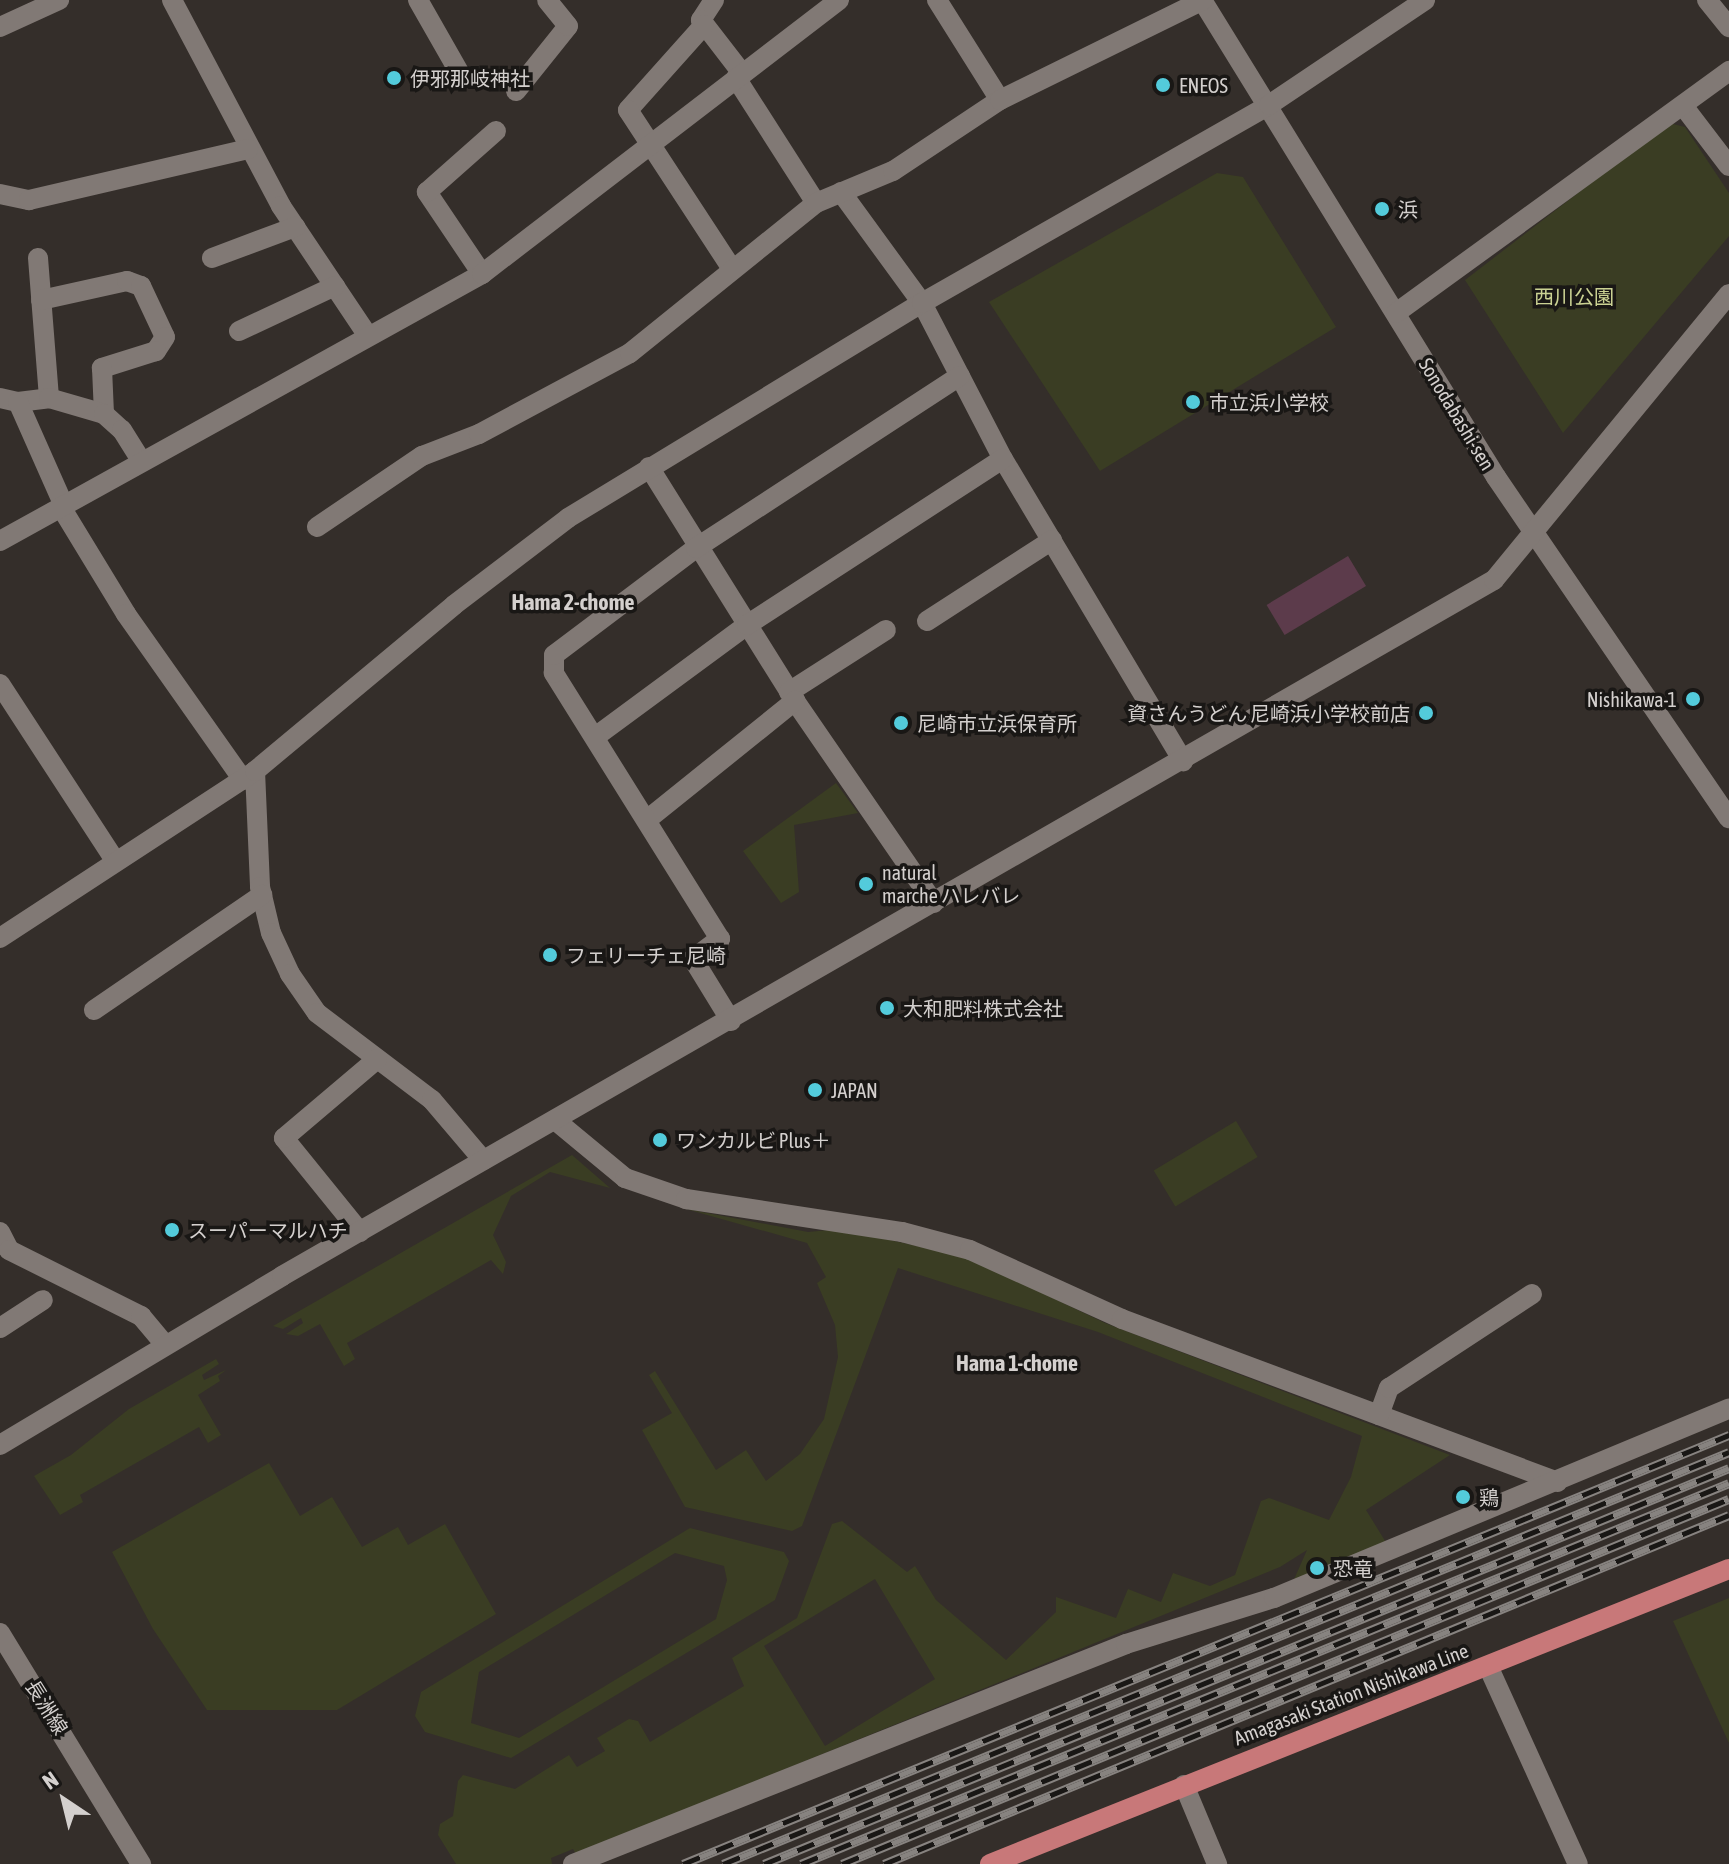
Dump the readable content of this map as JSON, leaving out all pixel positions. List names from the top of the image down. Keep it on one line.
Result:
{"streets":{"main road":["Amagasaki Station Nishikawa Line"],"street":["Sonodabashi-sen","長洲線"]},"districts":["Hama 2-chome","Hama 1-chome"],"parks":["西川公園"],"places":["伊邪那岐神社","ENEOS","浜","市立浜小学校","Nishikawa-1","資さんうどん 尼崎浜小学校前店","尼崎市立浜保育所","natural marche ハレバレ","フェリーチェ尼崎","大和肥料株式会社","JAPAN","ワンカルビ Plus＋","スーパーマルハチ","鶏","恐竜"],"north":"top left"}
